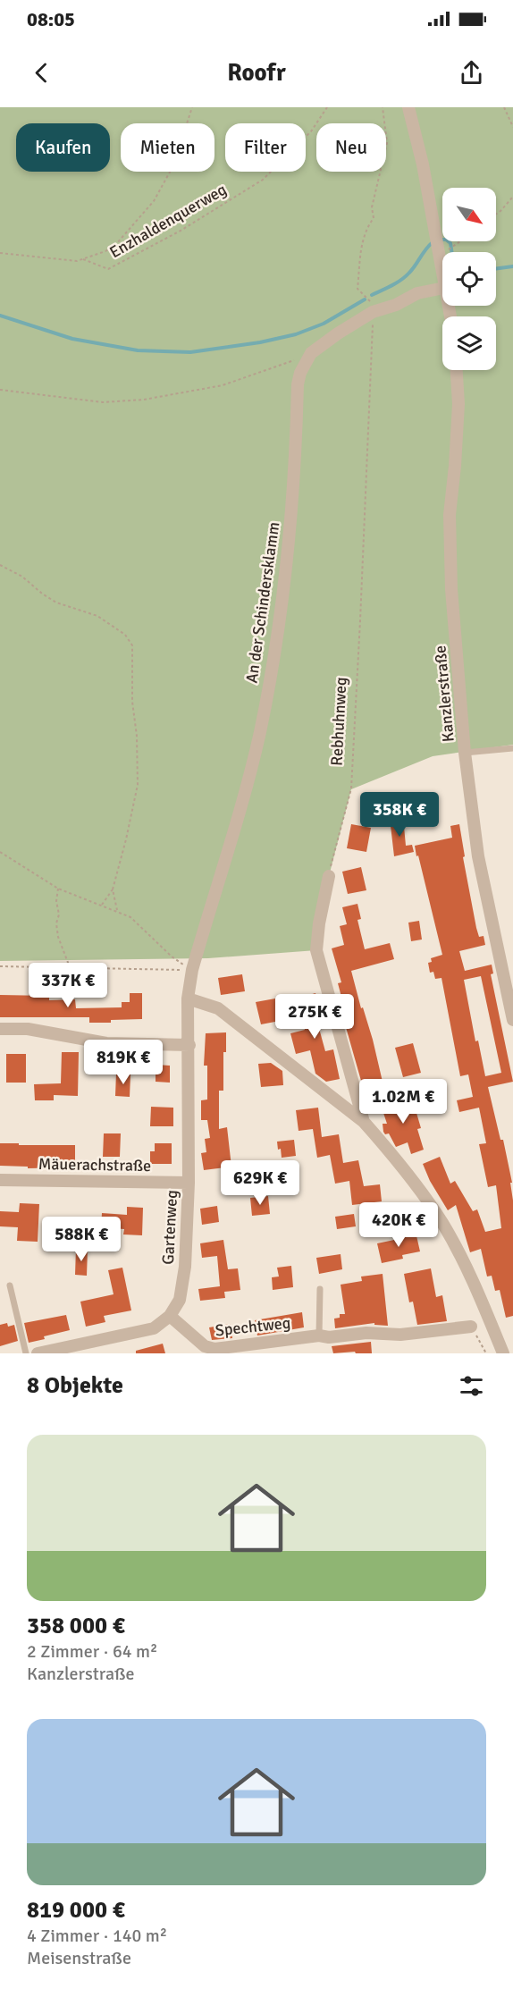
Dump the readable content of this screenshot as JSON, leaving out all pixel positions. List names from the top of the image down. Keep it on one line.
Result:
{"streets":{"street":["An der Schindersklamm","Kanzlerstraße","Mäuerachstraße","Gartenweg","Spechtweg"],"path":["Enzhaldenquerweg","Rebhuhnweg"]},"crossings":[["An der Schindersklamm","Rebhuhnweg"],["An der Schindersklamm","Gartenweg"],["Mäuerachstraße","Gartenweg"],["Gartenweg","Spechtweg"]],"north":"bottom right","page":{"status":"08:05","header":"Roofr","chip":["Kaufen","Mieten","Filter","Neu"],"price":["358K €","337K €","275K €","819K €","1.02M €","629K €","420K €","588K €"],"heading":"8 Objekte","list":[{"name":"358 000 €","note":"2 Zimmer · 64 m² · Kanzlerstraße"},{"name":"819 000 €","note":"4 Zimmer · 140 m² · Meisenstraße"}]}}
